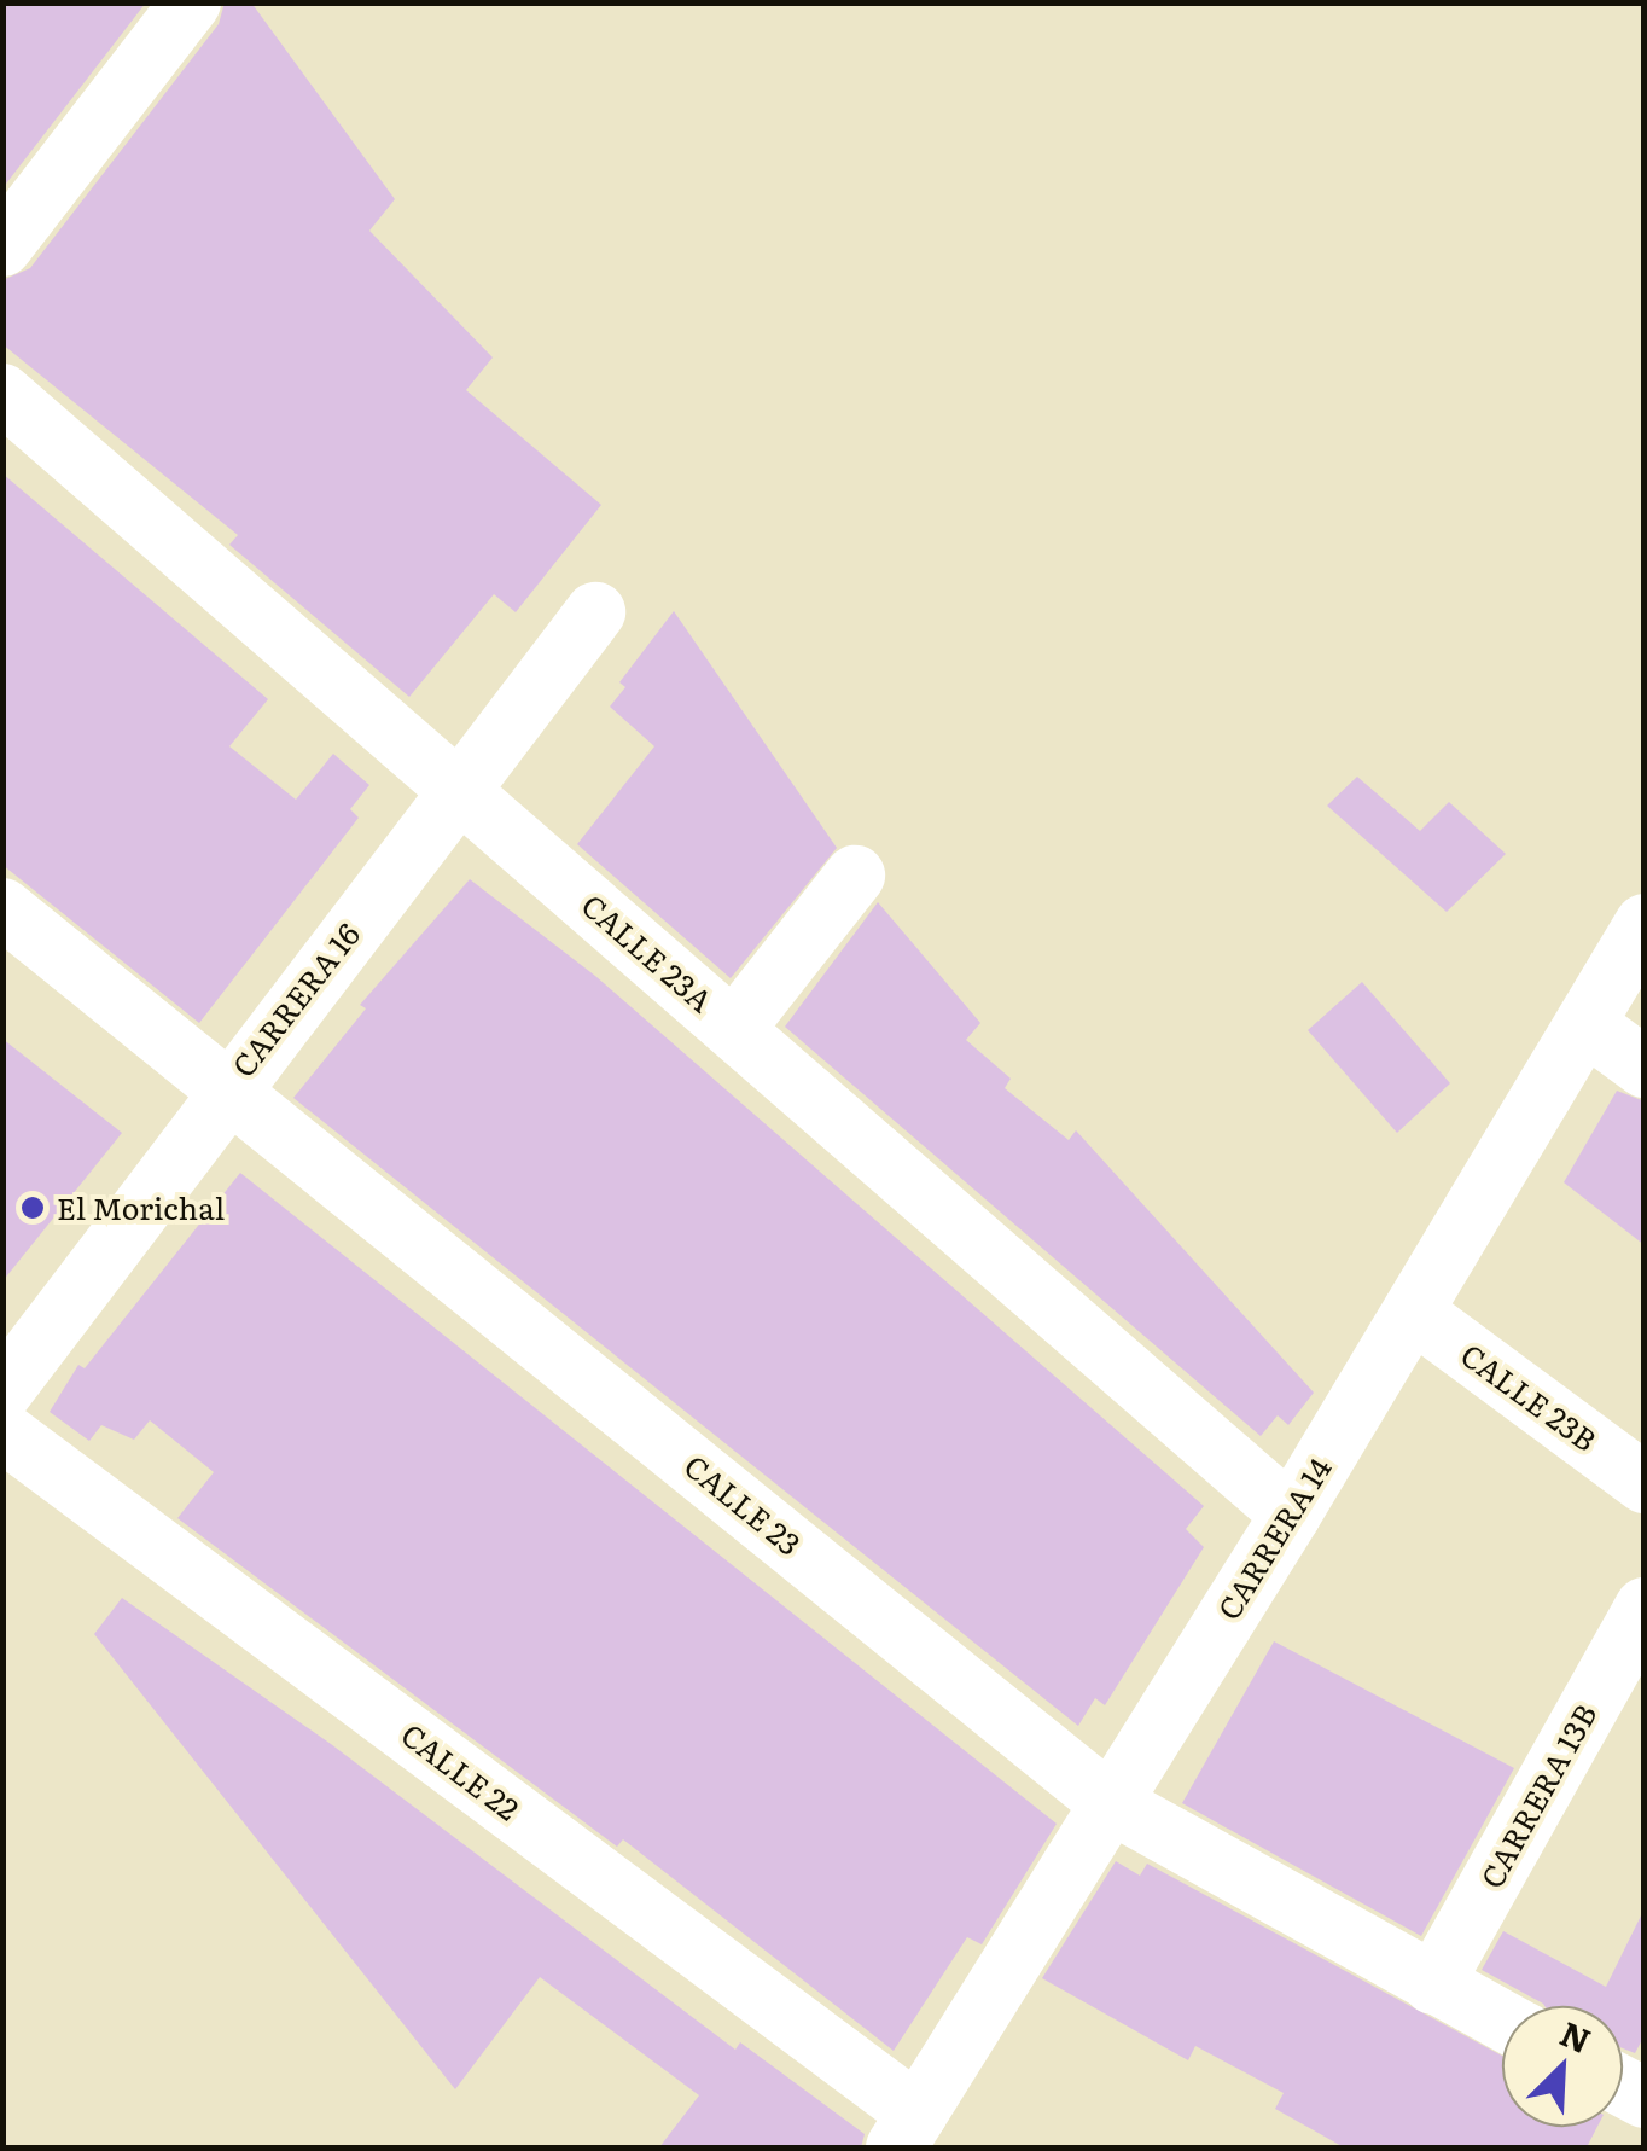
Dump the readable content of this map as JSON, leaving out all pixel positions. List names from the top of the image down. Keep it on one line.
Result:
{"streets":{"street":["CALLE 23A","CARRERA 16","CALLE 23B","CALLE 23","CARRERA 14","CALLE 22","CARRERA 13B"]},"crossings":[["CALLE 23A","CARRERA 16"],["CALLE 23A","CARRERA 14"],["CARRERA 16","CALLE 23"],["CALLE 23B","CARRERA 14"],["CALLE 23","CARRERA 14"],["CALLE 23","CARRERA 13B"],["CARRERA 14","CALLE 22"]],"places":["El Morichal"],"north":"top right"}
